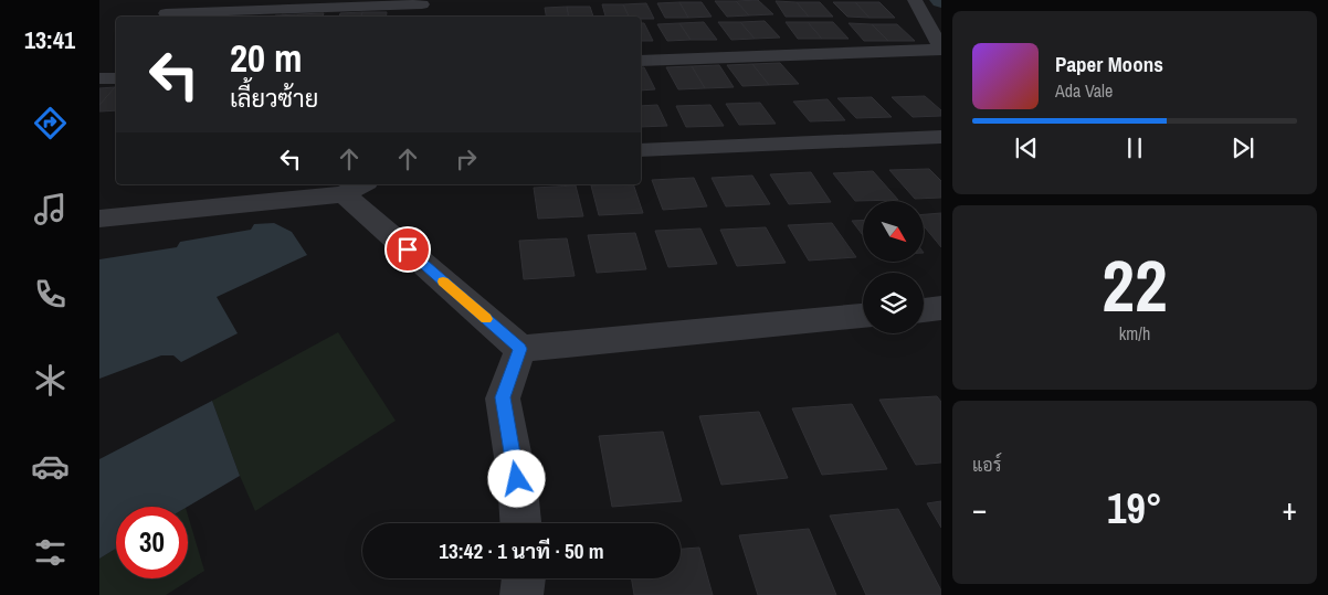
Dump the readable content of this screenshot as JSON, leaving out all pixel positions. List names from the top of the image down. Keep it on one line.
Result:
{"north":"bottom right","page":{"tabs":"13:41","turn":["20 m","เลี้ยวซ้าย"],"song":["Paper Moons","Ada Vale"],"tile":[["22","km/h"],"แอร์"],"heat":["−","19°","+"],"limit":"30","trip":"13:42 · 1 นาที · 50 m"}}
